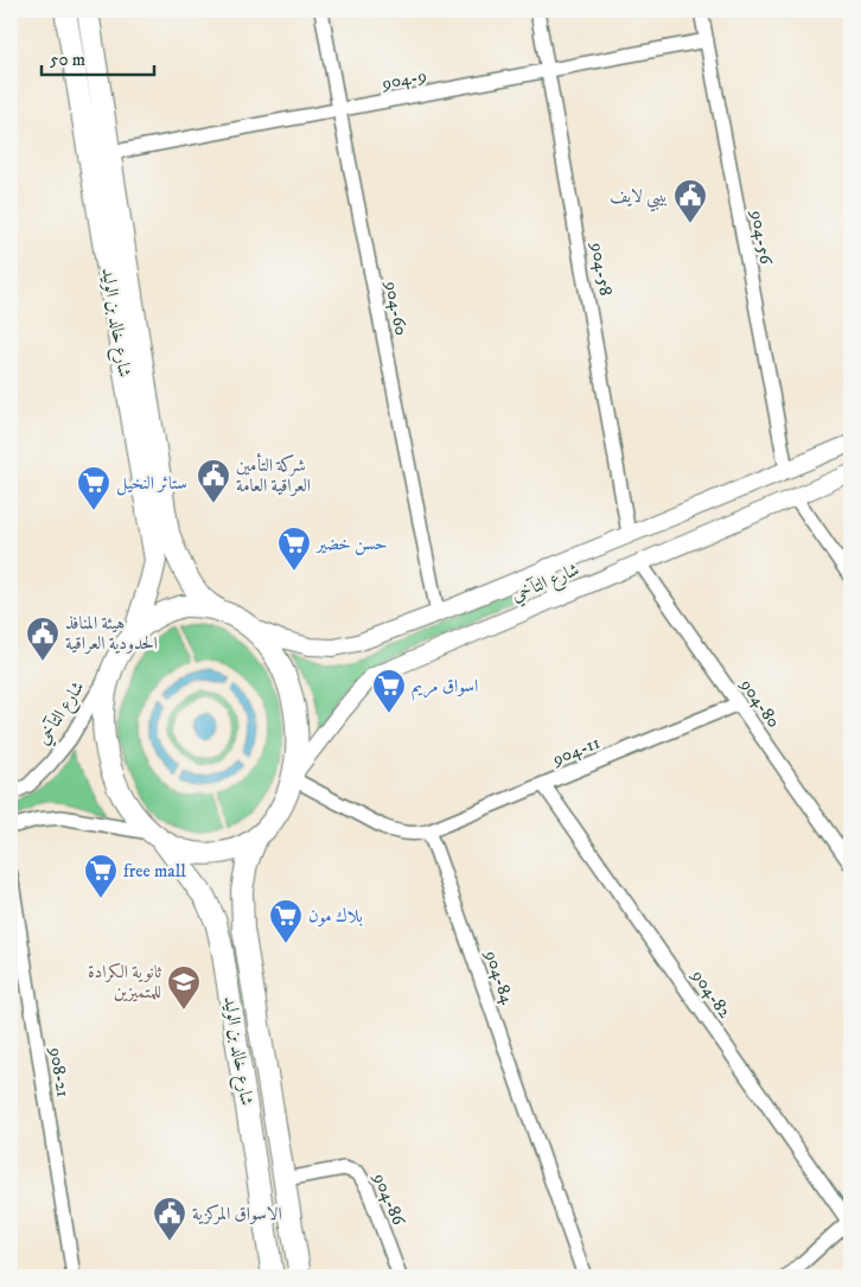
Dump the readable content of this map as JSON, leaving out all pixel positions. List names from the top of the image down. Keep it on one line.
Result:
{"streets":{"main road":["شارع خالد بن الوليد"],"street":["904-9","904-56","904-58","904-60","شارع التآخي","904-80","904-11","904-84","904-82","908-21","904-86"]},"crossings":[["904-9","904-56"],["904-9","904-58"],["904-9","904-60"],["904-9","شارع خالد بن الوليد"],["904-56","شارع التآخي"],["904-58","شارع التآخي"],["904-60","شارع التآخي"],["شارع خالد بن الوليد","شارع التآخي"],["شارع خالد بن الوليد","904-86"],["شارع التآخي","904-80"],["904-80","904-11"],["904-11","904-84"],["904-11","904-82"]],"places":{"public building":["بيبي لايف","شركة التأمين العراقية العامة","هيئة المنافذ الحدودية العراقية","الاسواق المركزية"],"supermarket":["ستائر النخيل","حسن خضير","اسواق مريم","free mall","بلاك مون"],"school or university":["ثانوية الكرادة للمتميزين"]},"scale_bar":"50 m"}
